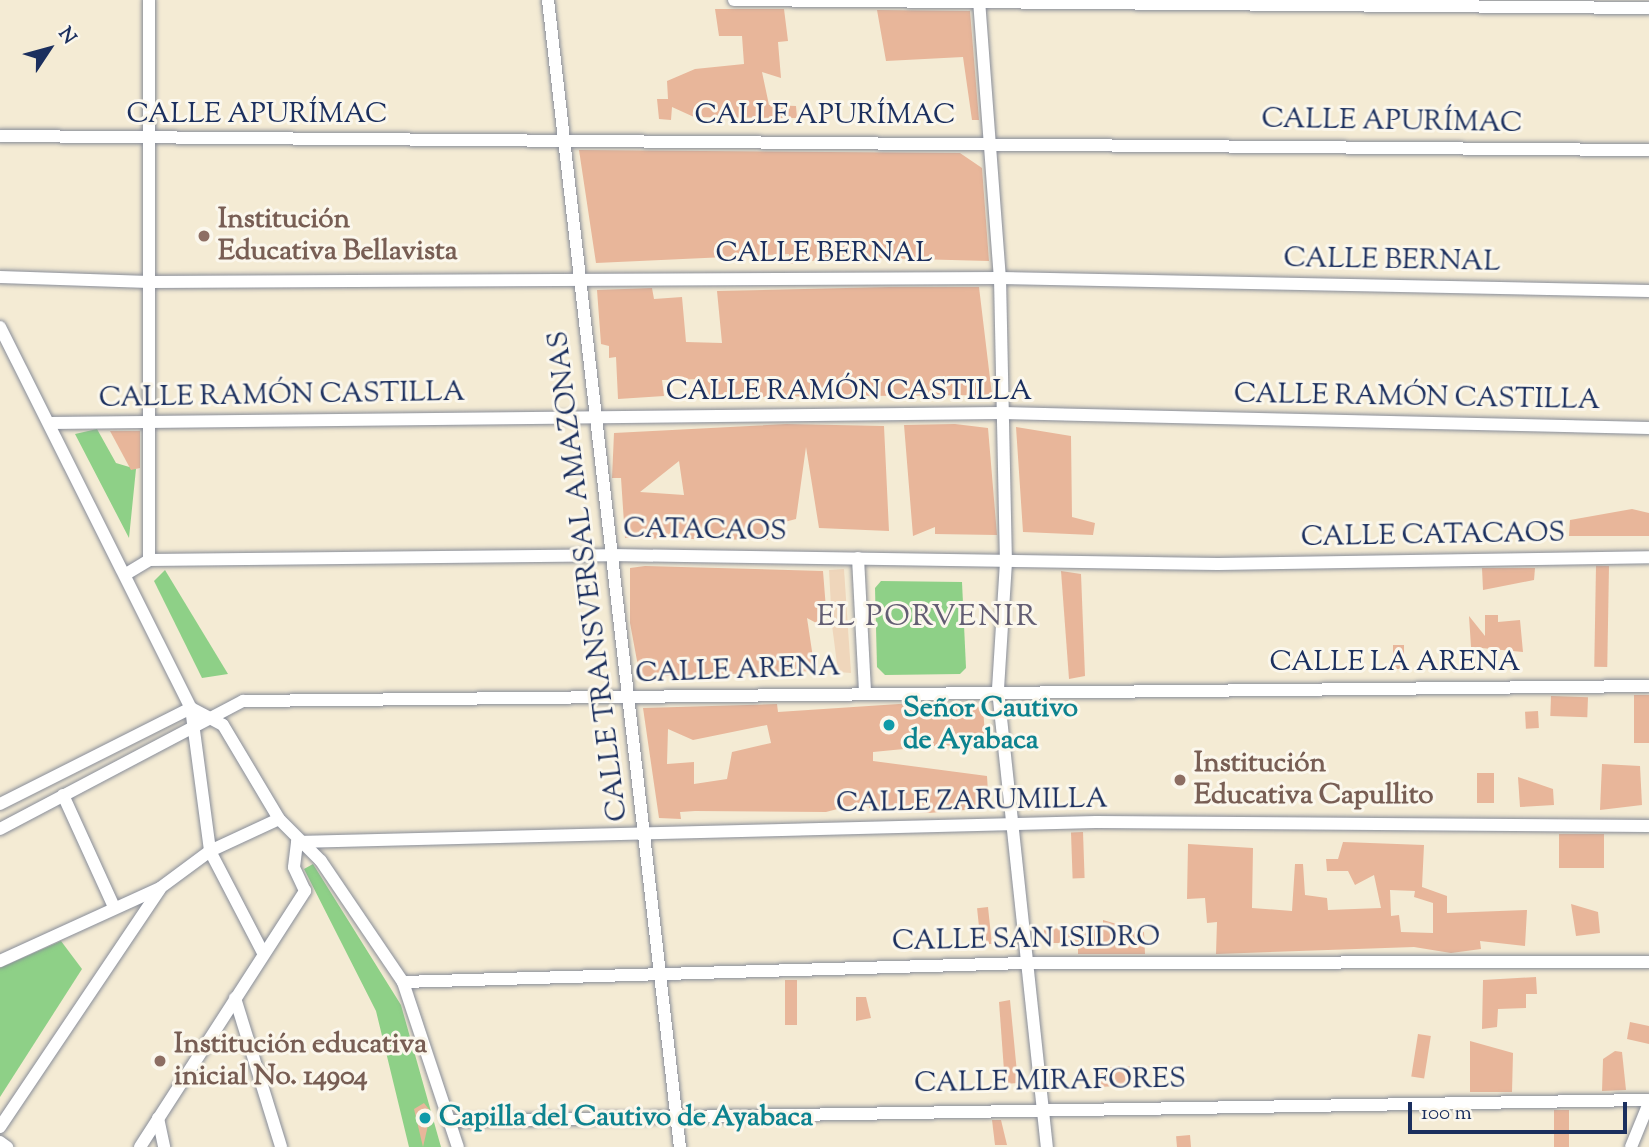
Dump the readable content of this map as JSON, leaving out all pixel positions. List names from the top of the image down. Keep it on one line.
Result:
{"streets":{"street":["CALLE APURÍMAC","CALLE BERNAL","CALLE RAMÓN CASTILLA","CATACAOS","CALLE CATACAOS","CALLE TRANSVERSAL AMAZONAS","CALLE LA ARENA","CALLE ARENA","CALLE ZARUMILLA","CALLE SAN ISIDRO","CALLE MIRAFORES"]},"crossings":[["CALLE APURÍMAC","CALLE TRANSVERSAL AMAZONAS"],["CALLE BERNAL","CALLE TRANSVERSAL AMAZONAS"],["CALLE RAMÓN CASTILLA","CALLE TRANSVERSAL AMAZONAS"],["CATACAOS","CALLE CATACAOS"],["CATACAOS","CALLE TRANSVERSAL AMAZONAS"],["CALLE TRANSVERSAL AMAZONAS","CALLE ARENA"],["CALLE TRANSVERSAL AMAZONAS","CALLE ZARUMILLA"],["CALLE TRANSVERSAL AMAZONAS","CALLE SAN ISIDRO"],["CALLE TRANSVERSAL AMAZONAS","CALLE MIRAFORES"],["CALLE LA ARENA","CALLE ARENA"]],"districts":["EL PORVENIR"],"places":["Institución Educativa Bellavista","Señor Cautivo de Ayabaca","Institución Educativa Capullito","Institución educativa inicial No. 14904","Capilla del Cautivo de Ayabaca"],"scale_bar":"100 m","north":"top right"}
